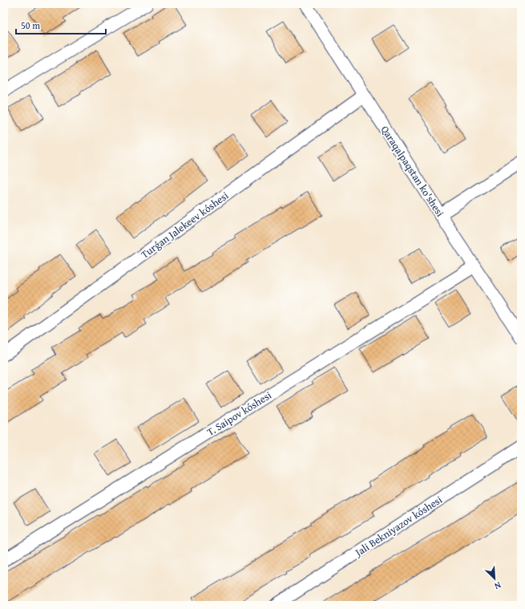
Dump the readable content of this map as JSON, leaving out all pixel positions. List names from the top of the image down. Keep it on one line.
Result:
{"streets":{"street":["Qaraqalpaqstan ko'shesi","Turǵan Jalekeev kóshesi","T. Saipov kóshesi","Jali Bekniyazov kóshesi"]},"crossings":[["Qaraqalpaqstan ko'shesi","Turǵan Jalekeev kóshesi"],["Qaraqalpaqstan ko'shesi","T. Saipov kóshesi"]],"scale_bar":"50 m","north":"bottom right"}
